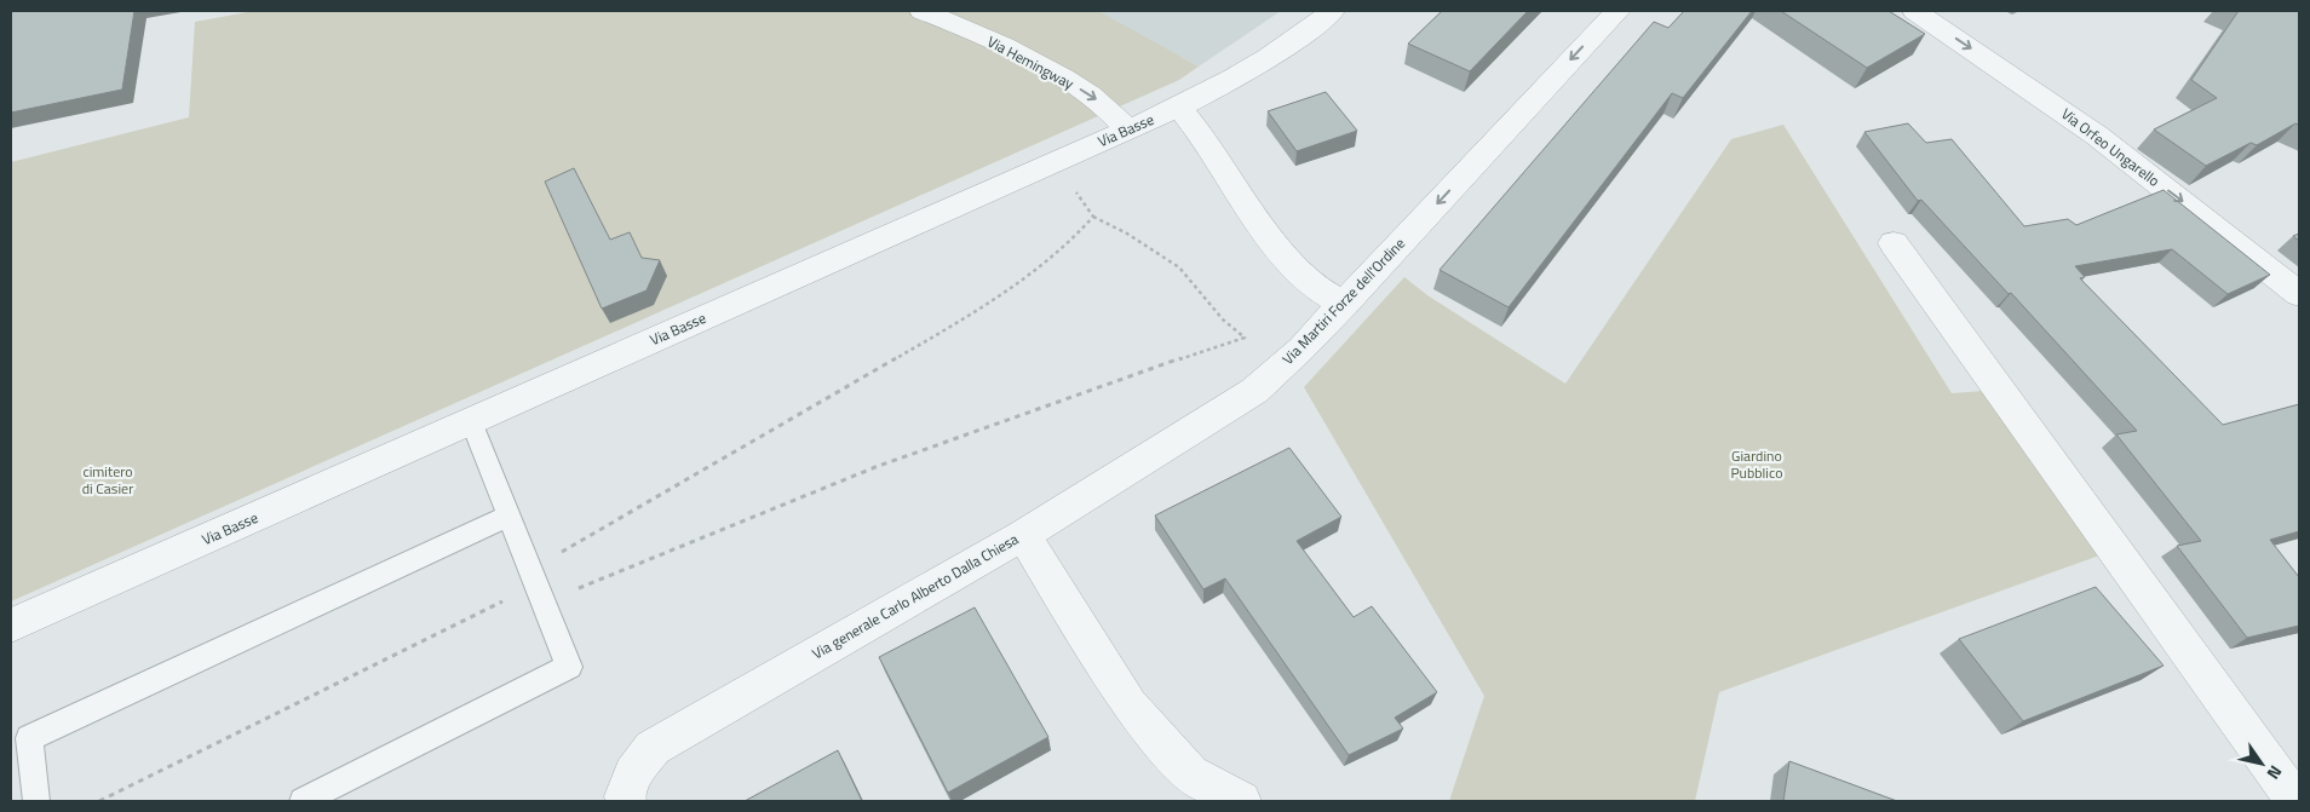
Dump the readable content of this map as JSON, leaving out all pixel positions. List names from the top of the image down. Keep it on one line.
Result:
{"streets":{"street":["Via Hemingway","Via Basse","Via Orfeo Ungarello","Via Martiri Forze dell'Ordine","Via generale Carlo Alberto Dalla Chiesa"]},"crossings":[["Via Hemingway","Via Basse"],["Via Martiri Forze dell'Ordine","Via generale Carlo Alberto Dalla Chiesa"]],"one_way":["Via Hemingway","Via Martiri Forze dell'Ordine"],"parks":["Giardino Pubblico","cimitero di Casier"],"north":"bottom right"}
